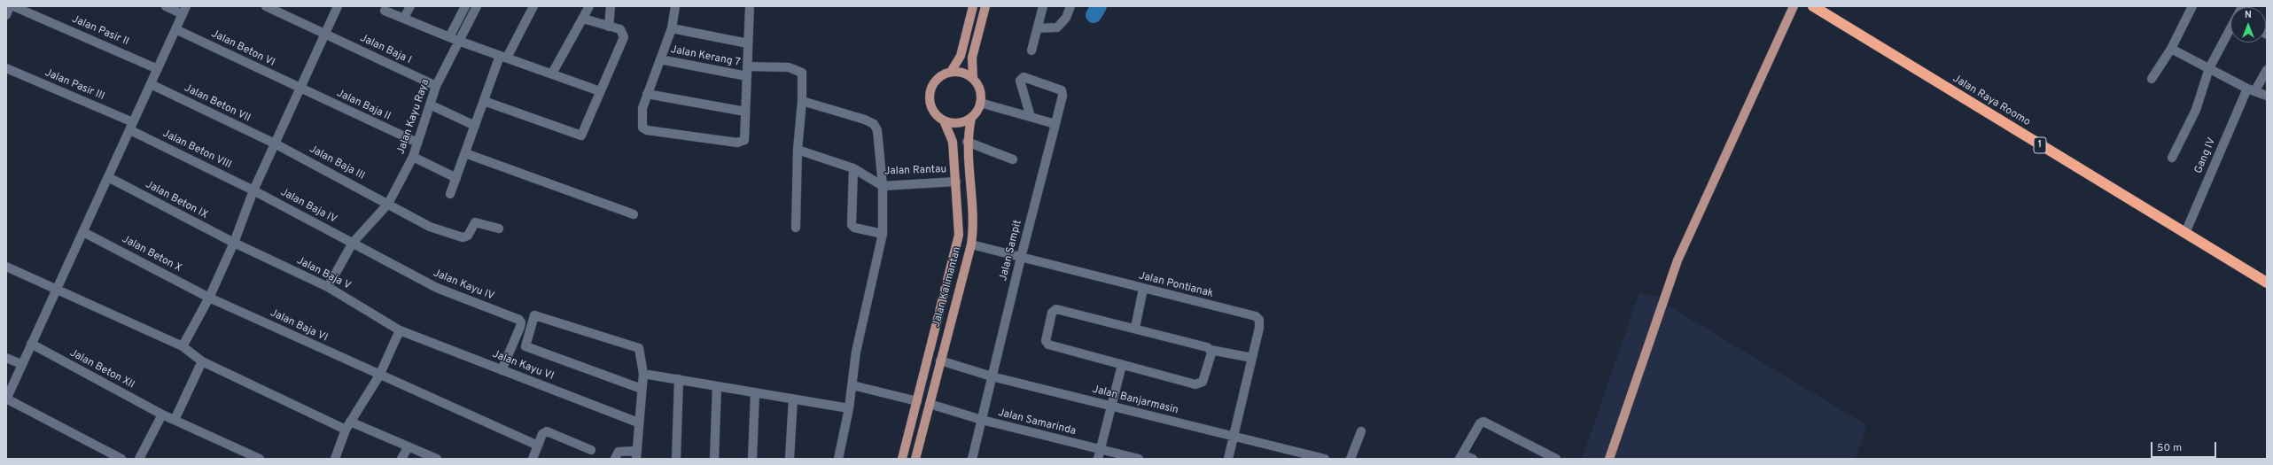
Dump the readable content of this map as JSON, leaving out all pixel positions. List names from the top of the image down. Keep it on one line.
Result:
{"streets":{"highway":["Jalan Raya Roomo","1"],"main road":["Jalan Kalimantan"],"street":["Jalan Pasir II","Jalan Beton VI","Jalan Baja I","Jalan Kerang 7","Jalan Pasir III","Jalan Beton VII","Jalan Baja II","Jalan Kayu Raya","Jalan Beton VIII","Gang IV","Jalan Baja III","Jalan Rantau","Jalan Beton IX","Jalan Baja IV","Jalan Sampit","Jalan Beton X","Jalan Baja V","Jalan Kayu IV","Jalan Pontianak","Jalan Baja VI","Jalan Kayu VI","Jalan Beton XII","Jalan Banjarmasin","Jalan Samarinda"]},"crossings":[["Jalan Beton VI","Jalan Baja II"],["Jalan Baja I","Jalan Kayu Raya"],["Jalan Pasir III","Jalan Beton VIII"],["Jalan Raya Roomo","Gang IV"],["Jalan Beton VII","Jalan Baja III"],["Jalan Baja II","Jalan Kayu Raya"],["Jalan Kayu Raya","Jalan Baja III"],["Jalan Kayu Raya","Jalan Baja IV"],["Jalan Kayu Raya","Jalan Baja V"],["Jalan Kayu Raya","Jalan Kayu IV"],["Jalan Beton VIII","Jalan Baja IV"],["Jalan Rantau","Jalan Kalimantan"],["Jalan Beton IX","Jalan Baja V"],["Jalan Baja IV","Jalan Kayu IV"],["Jalan Sampit","Jalan Pontianak"],["Jalan Sampit","Jalan Banjarmasin"],["Jalan Sampit","Jalan Samarinda"],["Jalan Beton X","Jalan Baja VI"],["Jalan Baja V","Jalan Kayu VI"],["Jalan Kayu IV","Jalan Kayu VI"],["Jalan Pontianak","Jalan Kalimantan"],["Jalan Pontianak","Jalan Banjarmasin"],["Jalan Kalimantan","Jalan Banjarmasin"],["Jalan Kalimantan","Jalan Samarinda"]],"scale_bar":"50 m","north":"top"}
